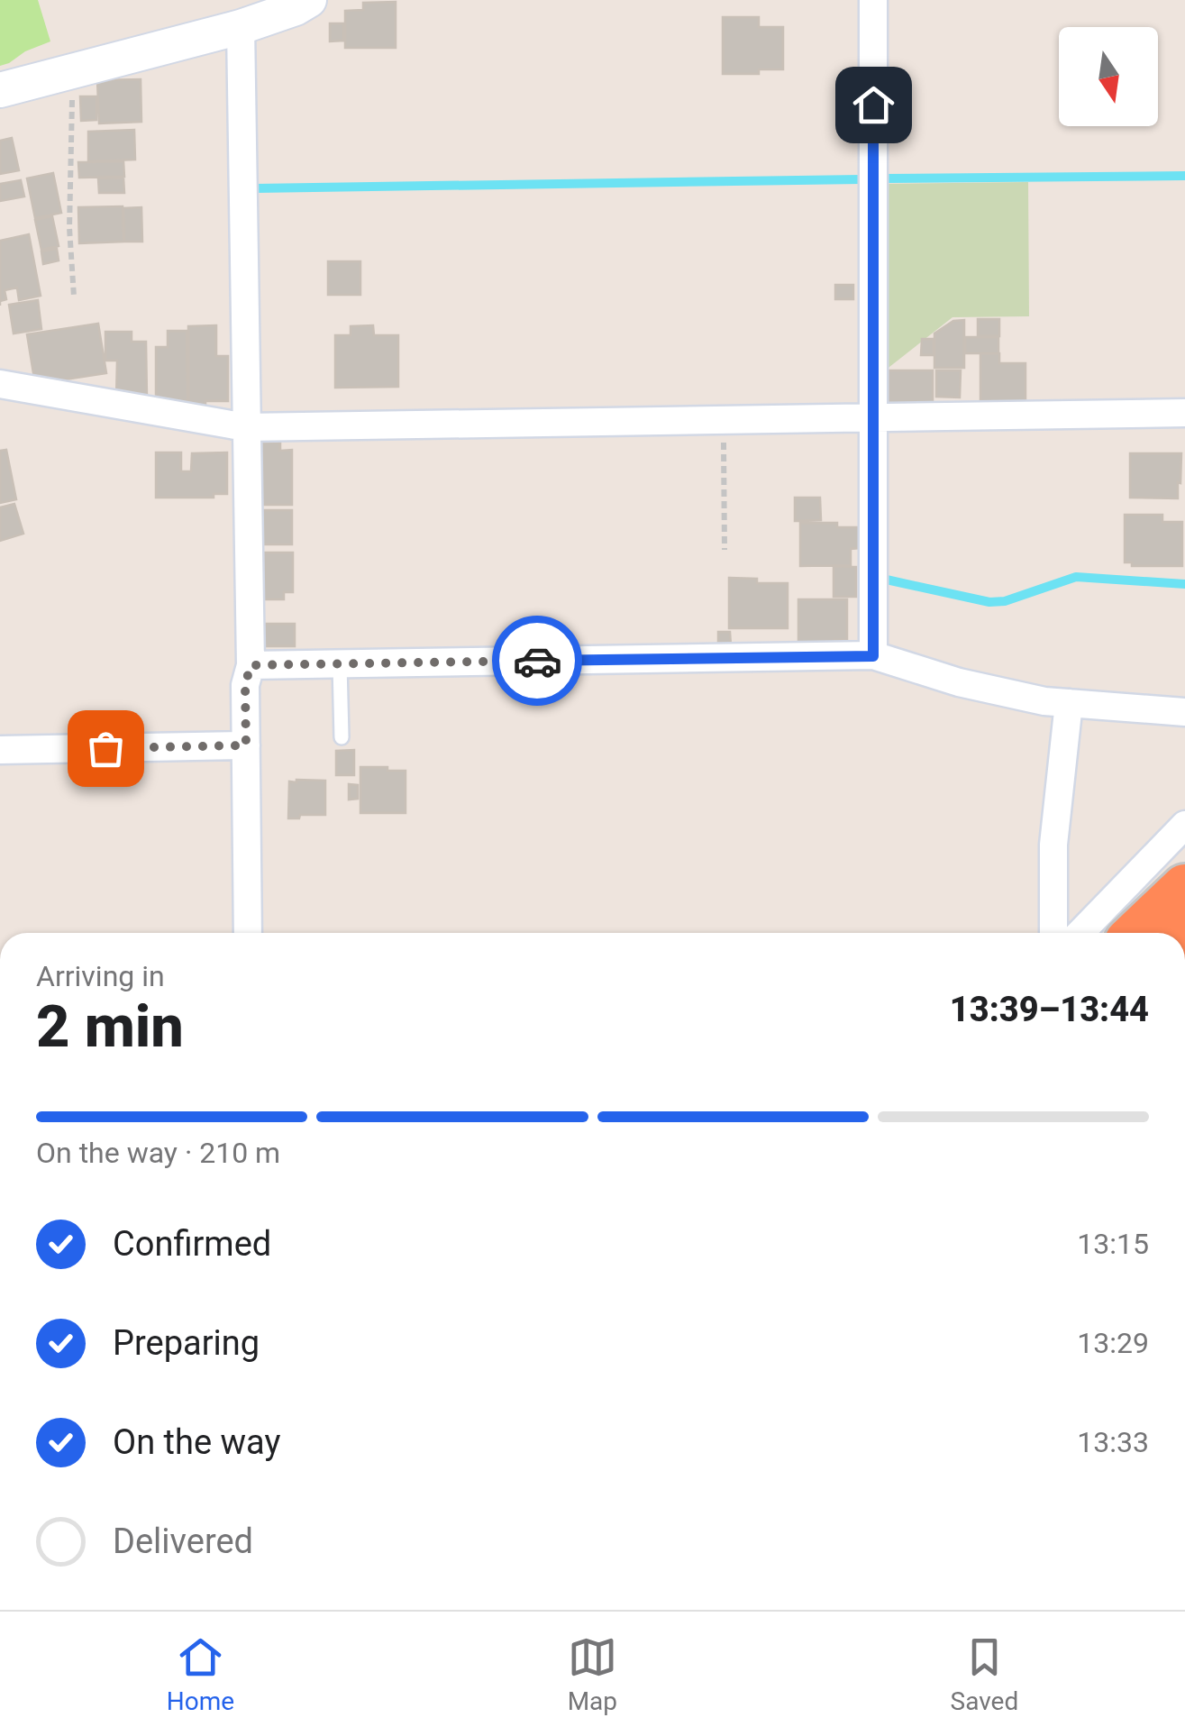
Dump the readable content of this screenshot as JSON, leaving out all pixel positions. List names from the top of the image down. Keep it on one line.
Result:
{"north":"bottom","page":{"heading":["2 min","Arriving in","13:39–13:44"],"bar":"On the way · 210 m","list":[["Confirmed","13:15"],["Preparing","13:29"],["On the way","13:33"],"Delivered"],"tabs":["Home","Map","Saved"]}}
